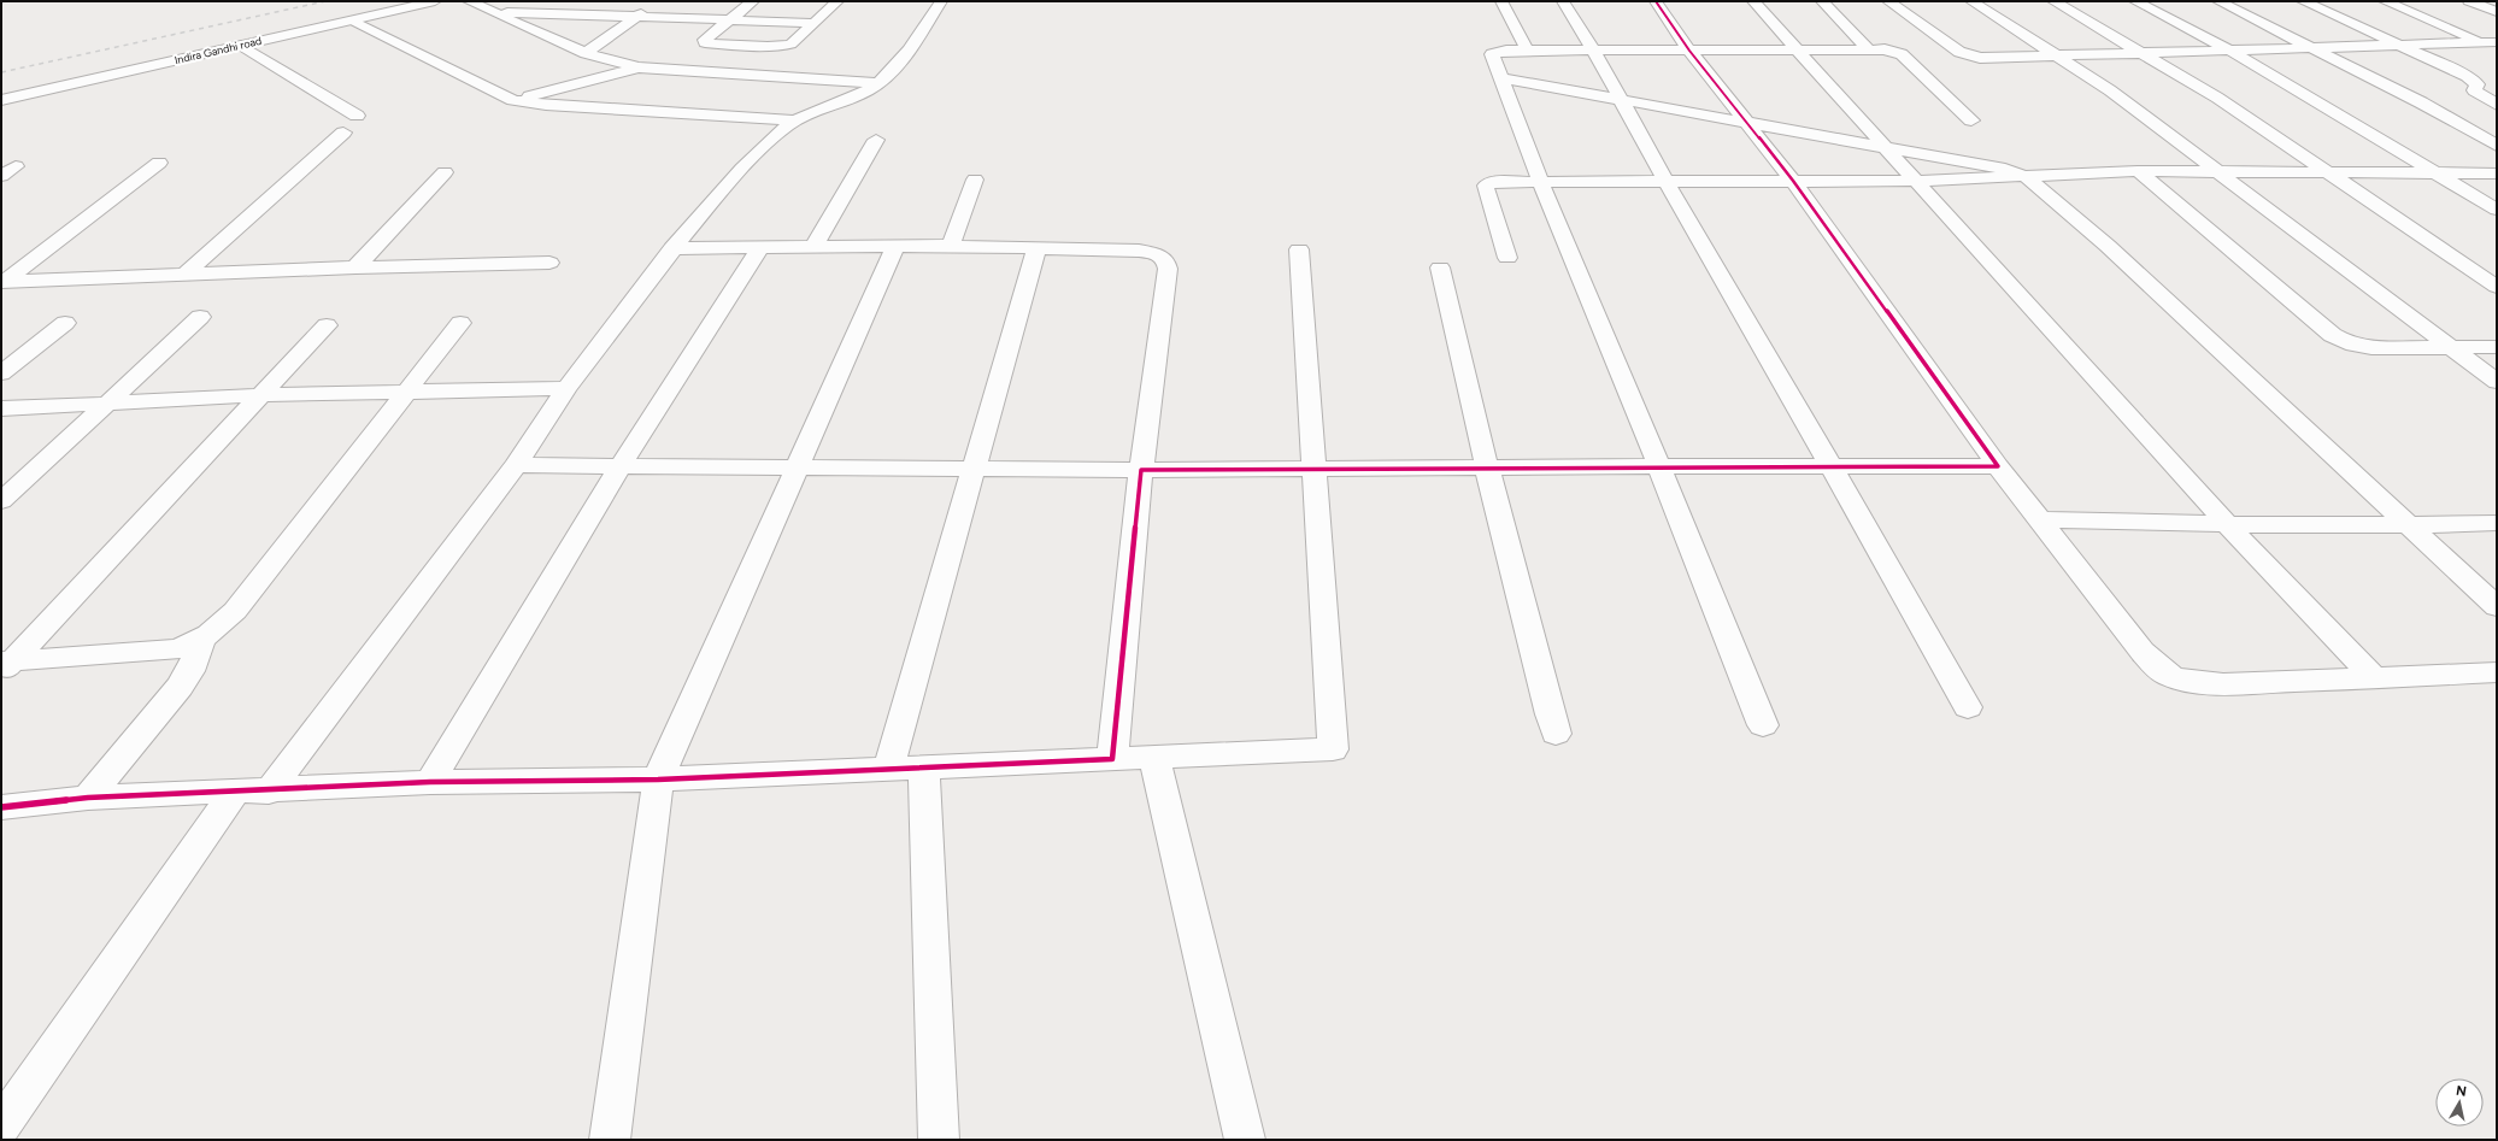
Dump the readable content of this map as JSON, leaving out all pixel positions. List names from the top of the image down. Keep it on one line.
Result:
{"streets":{"street":["Indira Gandhi road"]},"north":"top"}
